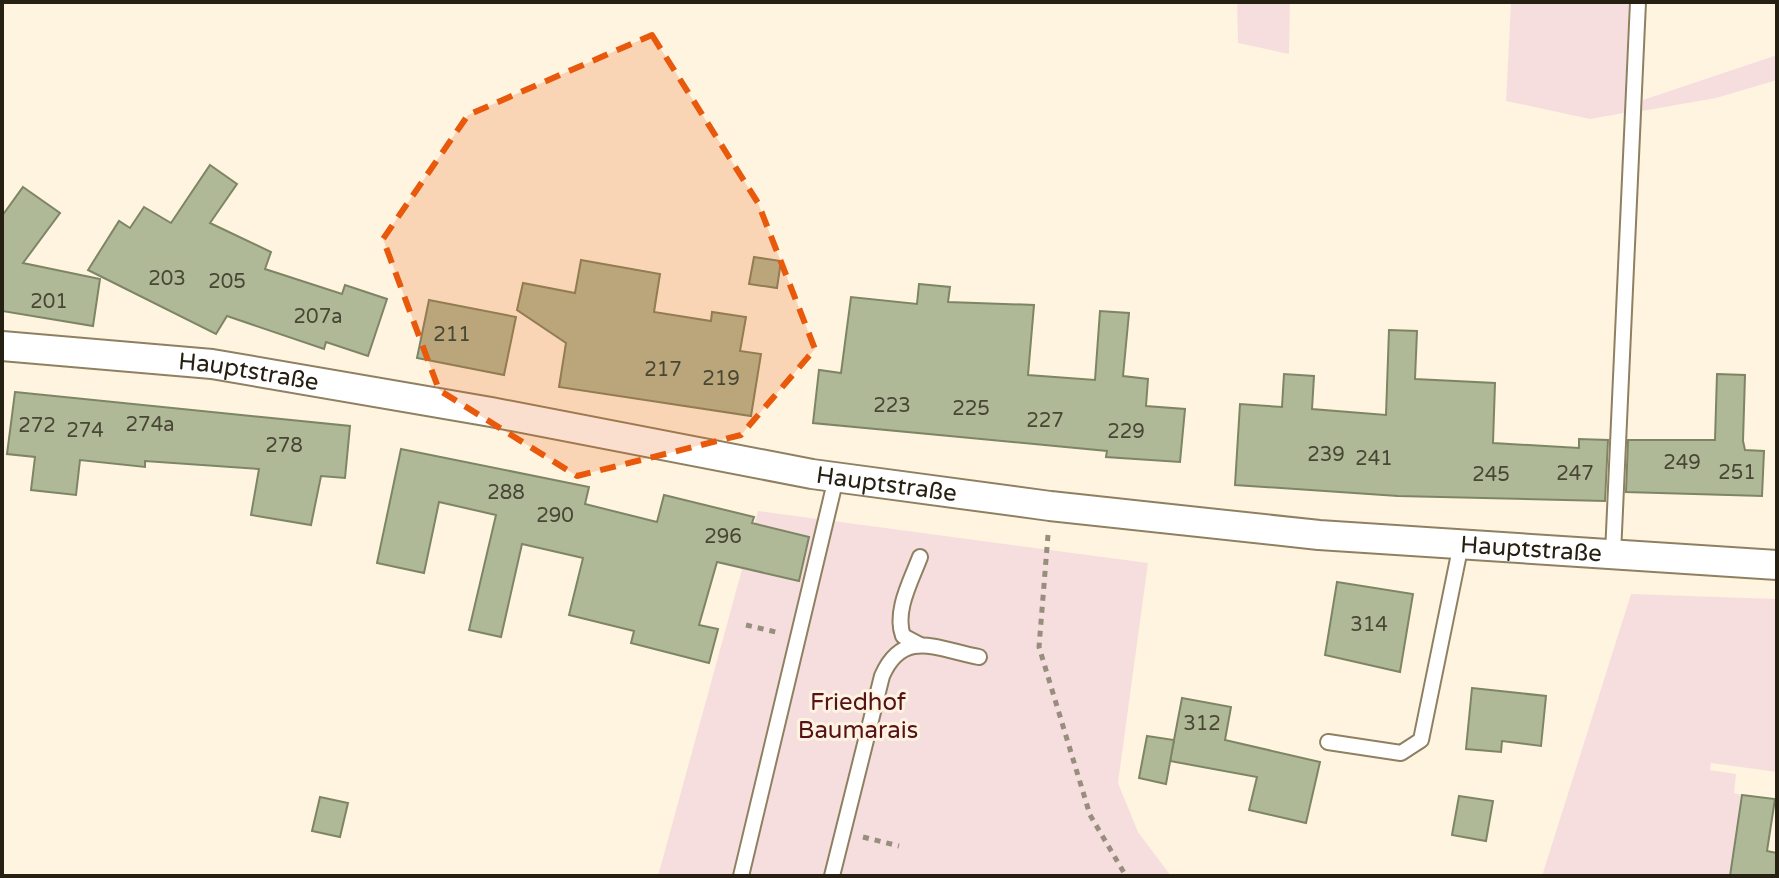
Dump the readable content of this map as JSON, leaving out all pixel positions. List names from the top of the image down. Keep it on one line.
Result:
{"streets":{"street":["Hauptstraße"]},"parks":["Friedhof Baumarais"],"house_numbers":["203","205","201","207a","211","217","219","223","225","227","274a","272","274","229","278","239","241","249","251","247","245","288","290","296","314","312"]}
